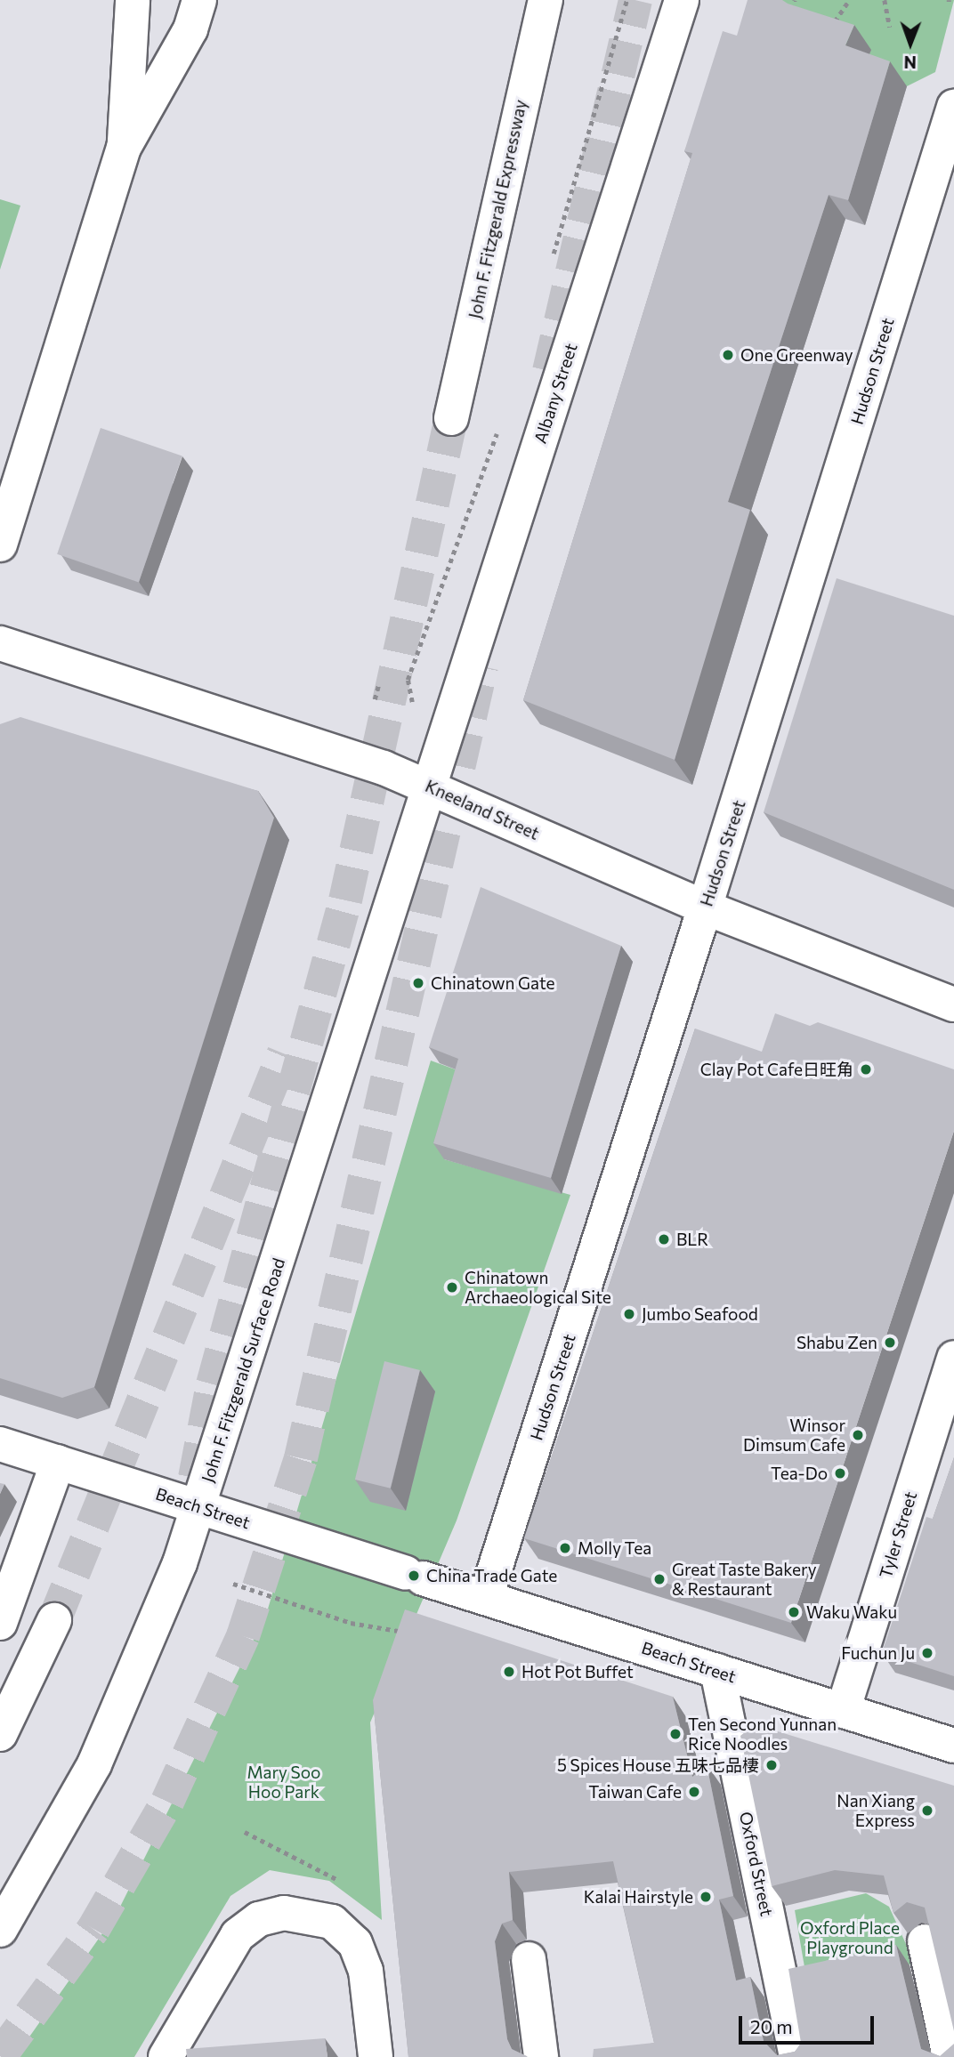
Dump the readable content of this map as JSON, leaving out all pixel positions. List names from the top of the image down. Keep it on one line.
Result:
{"streets":{"main road":["John F. Fitzgerald Expressway","Hudson Street","Albany Street","Kneeland Street","John F. Fitzgerald Surface Road","Beach Street","Tyler Street","Oxford Street"]},"crossings":[["Hudson Street","Kneeland Street"],["Hudson Street","Beach Street"],["Albany Street","Kneeland Street"],["Albany Street","John F. Fitzgerald Surface Road"],["Kneeland Street","John F. Fitzgerald Surface Road"],["John F. Fitzgerald Surface Road","Beach Street"],["Beach Street","Tyler Street"],["Beach Street","Oxford Street"]],"parks":["Mary Soo Hoo Park","Oxford Place Playground"],"places":["One Greenway","Chinatown Gate","Clay Pot Cafe日旺角","BLR","Chinatown Archaeological Site","Jumbo Seafood","Shabu Zen","Winsor Dimsum Cafe","Tea-Do","Molly Tea","China Trade Gate","Great Taste Bakery & Restaurant","Waku Waku","Fuchun Ju","Hot Pot Buffet","Ten Second Yunnan Rice Noodles","5 Spices House 五味七品棲","Taiwan Cafe","Nan Xiang Express","Kalai Hairstyle"],"scale_bar":"20 m","north":"bottom"}
